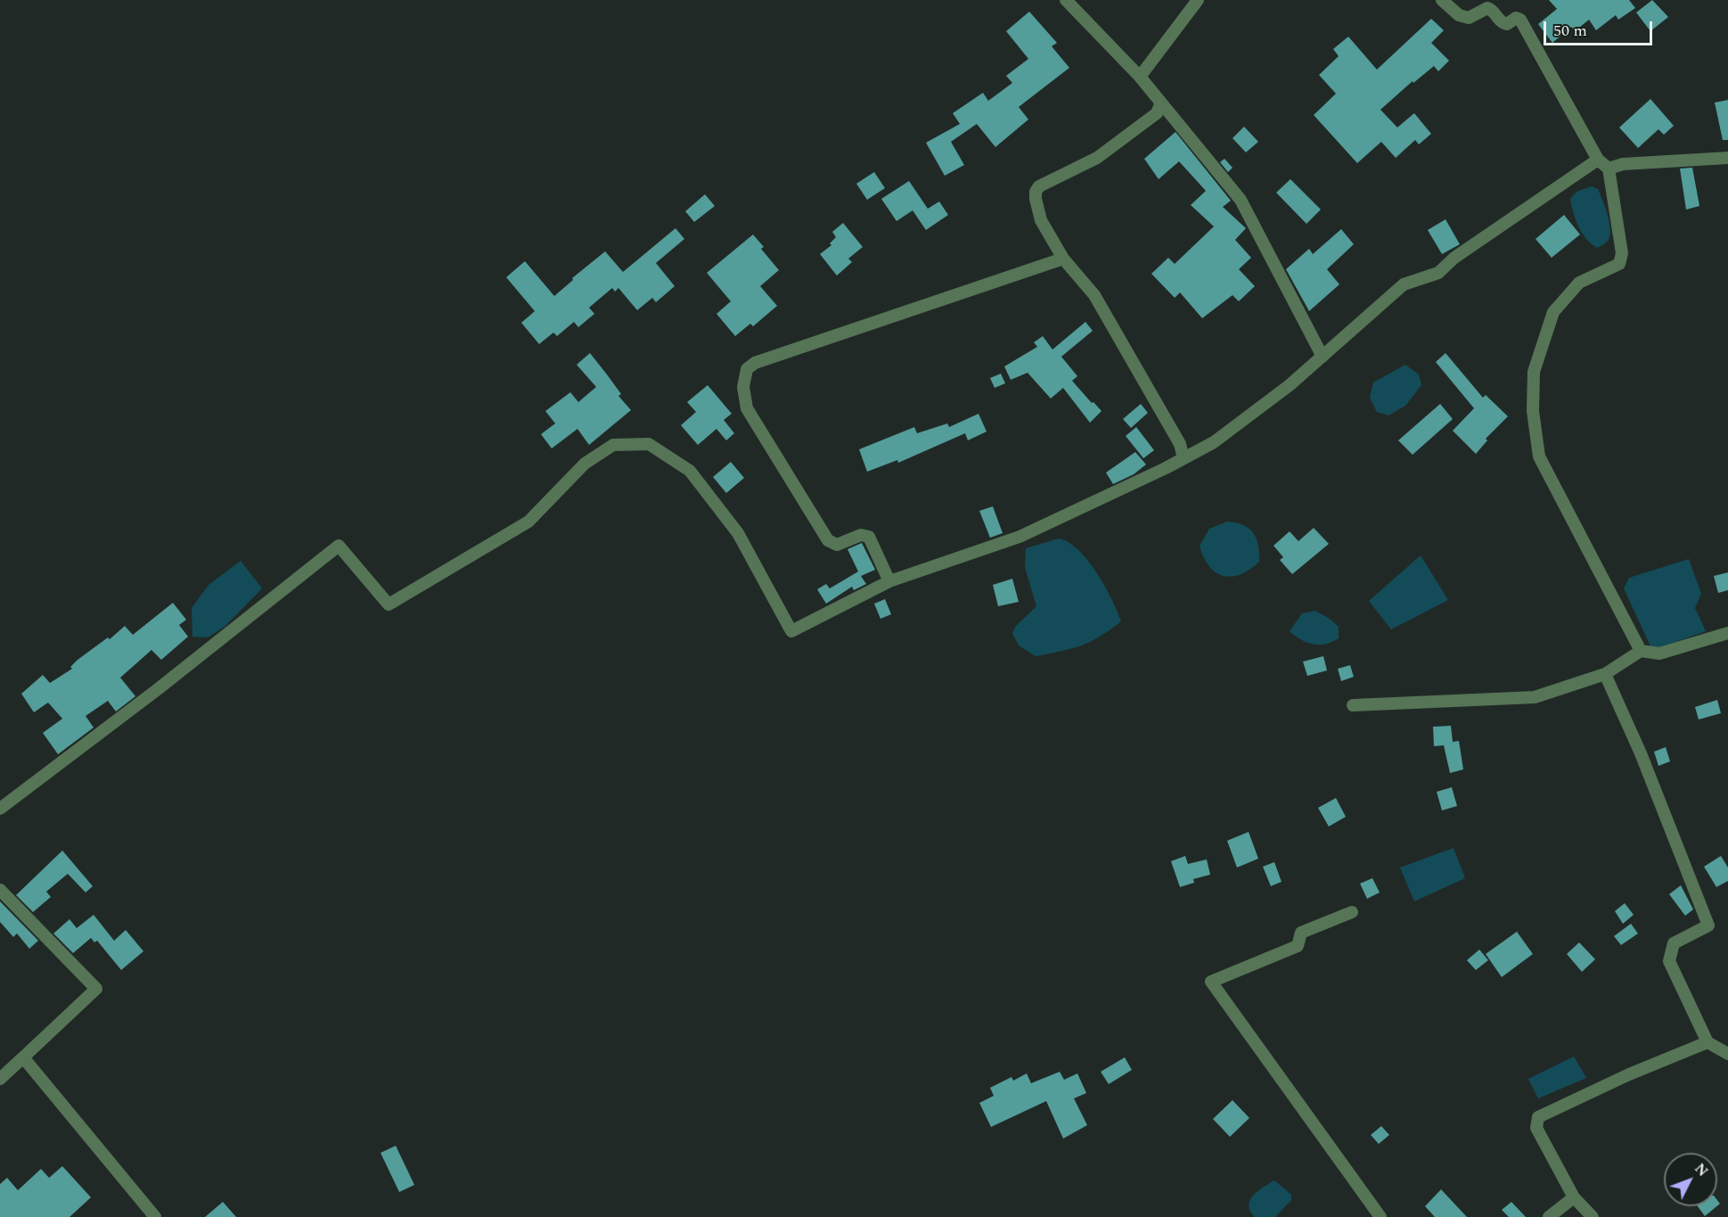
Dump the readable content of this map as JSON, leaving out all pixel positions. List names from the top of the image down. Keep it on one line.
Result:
{"scale_bar":"50 m","north":"top right"}
